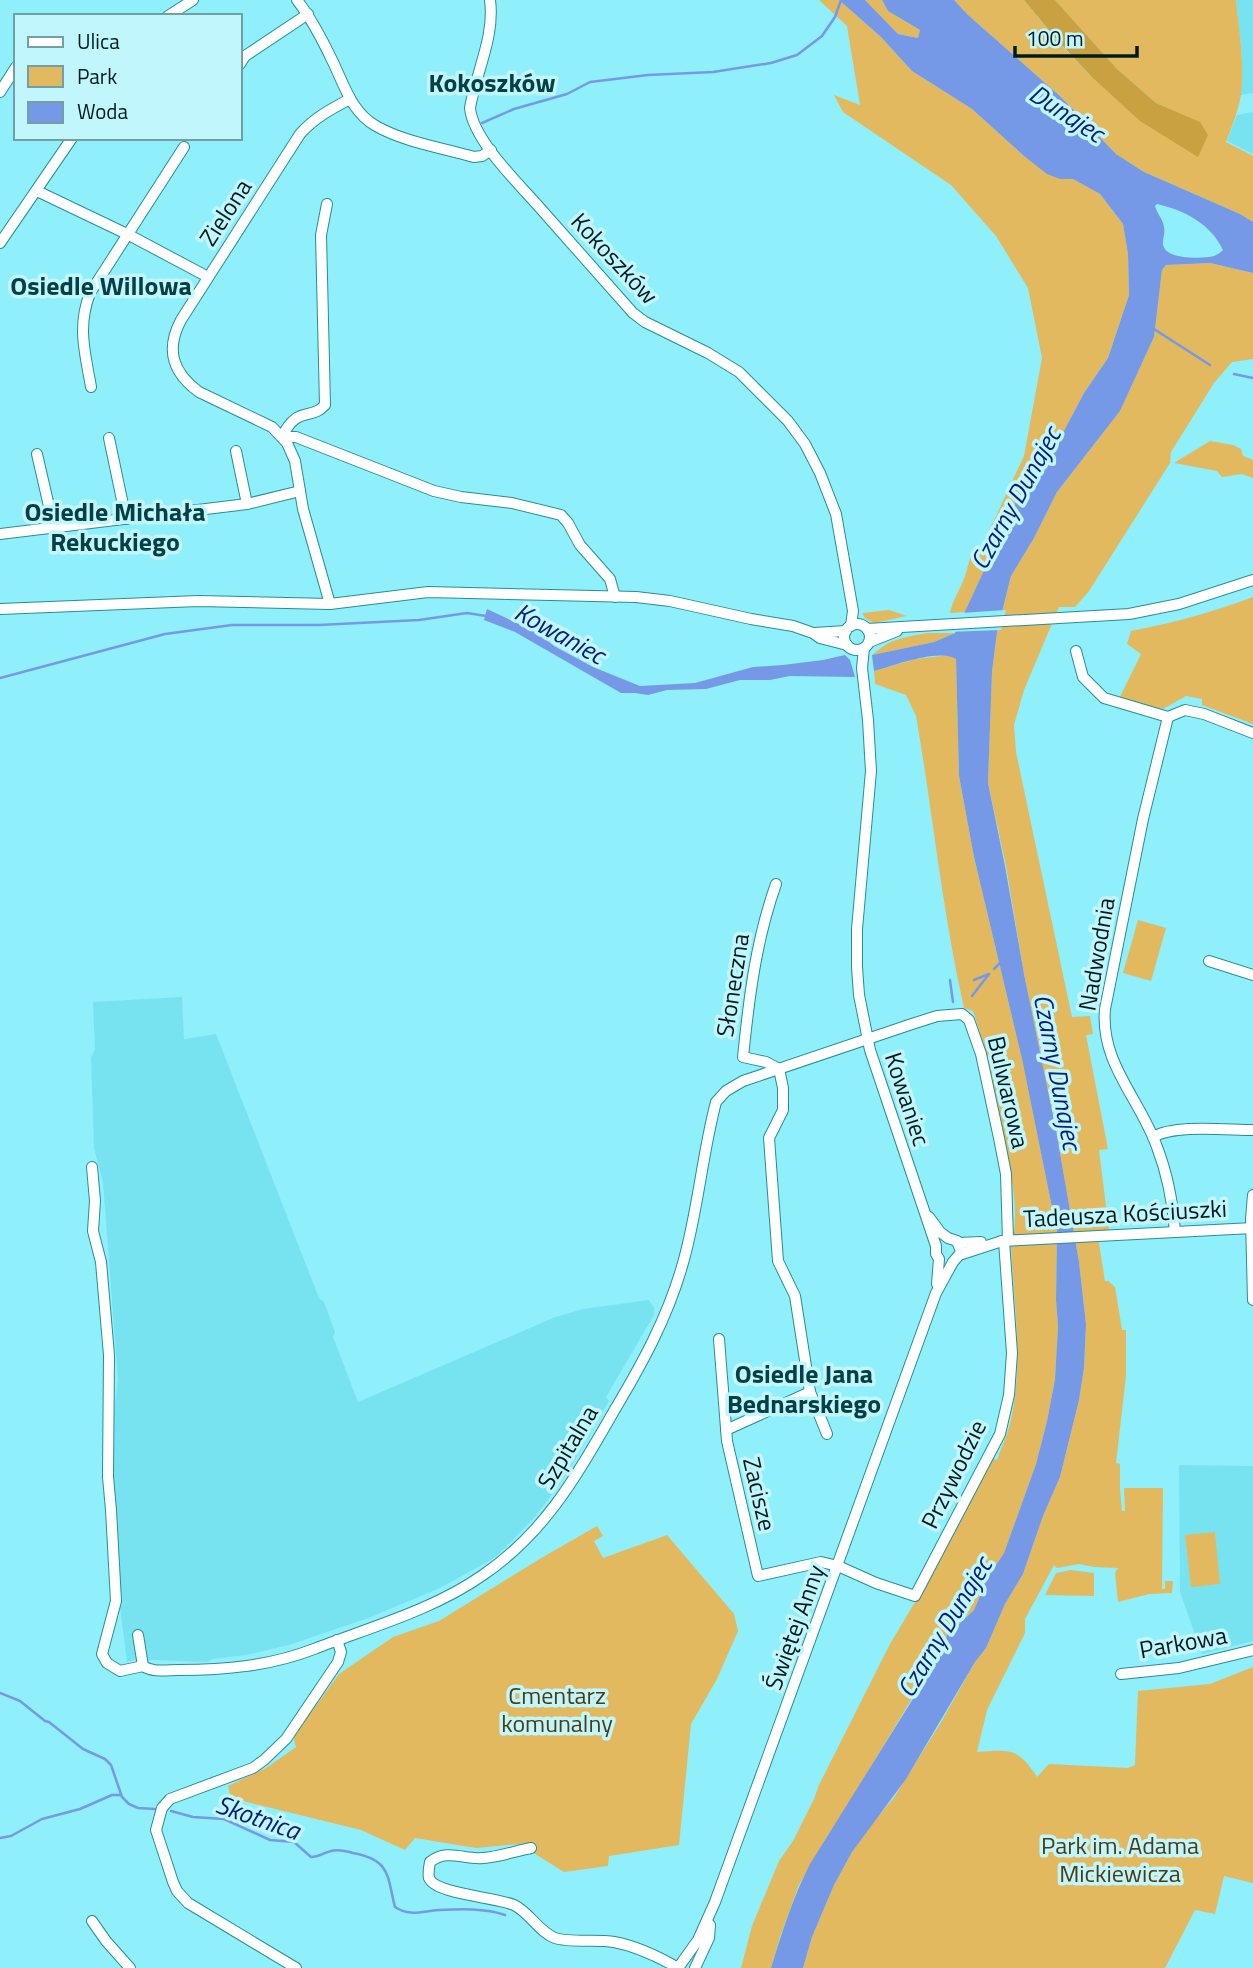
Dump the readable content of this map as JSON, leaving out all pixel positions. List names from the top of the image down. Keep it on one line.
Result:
{"streets":{"street":["Zielona","Kokoszków","Nadwodnia","Słoneczna","Bulwarowa","Kowaniec","Tadeusza Kościuszki","Szpitalna","Przywodzie","Zacisze","Świętej Anny","Parkowa"]},"crossings":[["Kokoszków","Kowaniec"],["Nadwodnia","Tadeusza Kościuszki"],["Słoneczna","Szpitalna"],["Bulwarowa","Kowaniec"],["Bulwarowa","Tadeusza Kościuszki"],["Bulwarowa","Szpitalna"],["Bulwarowa","Przywodzie"],["Kowaniec","Tadeusza Kościuszki"],["Kowaniec","Szpitalna"],["Kowaniec","Świętej Anny"],["Tadeusza Kościuszki","Przywodzie"],["Tadeusza Kościuszki","Świętej Anny"],["Przywodzie","Zacisze"],["Przywodzie","Świętej Anny"],["Zacisze","Świętej Anny"]],"districts":["Kokoszków","Osiedle Willowa","Osiedle Michała Rekuckiego","Osiedle Jana Bednarskiego"],"water":["Dunajec","Czarny Dunajec","Kowaniec","Skotnica"],"parks":["Cmentarz komunalny","Park im. Adama Mickiewicza"],"legend":["Ulica","Park","Woda"],"scale_bar":"100 m"}
